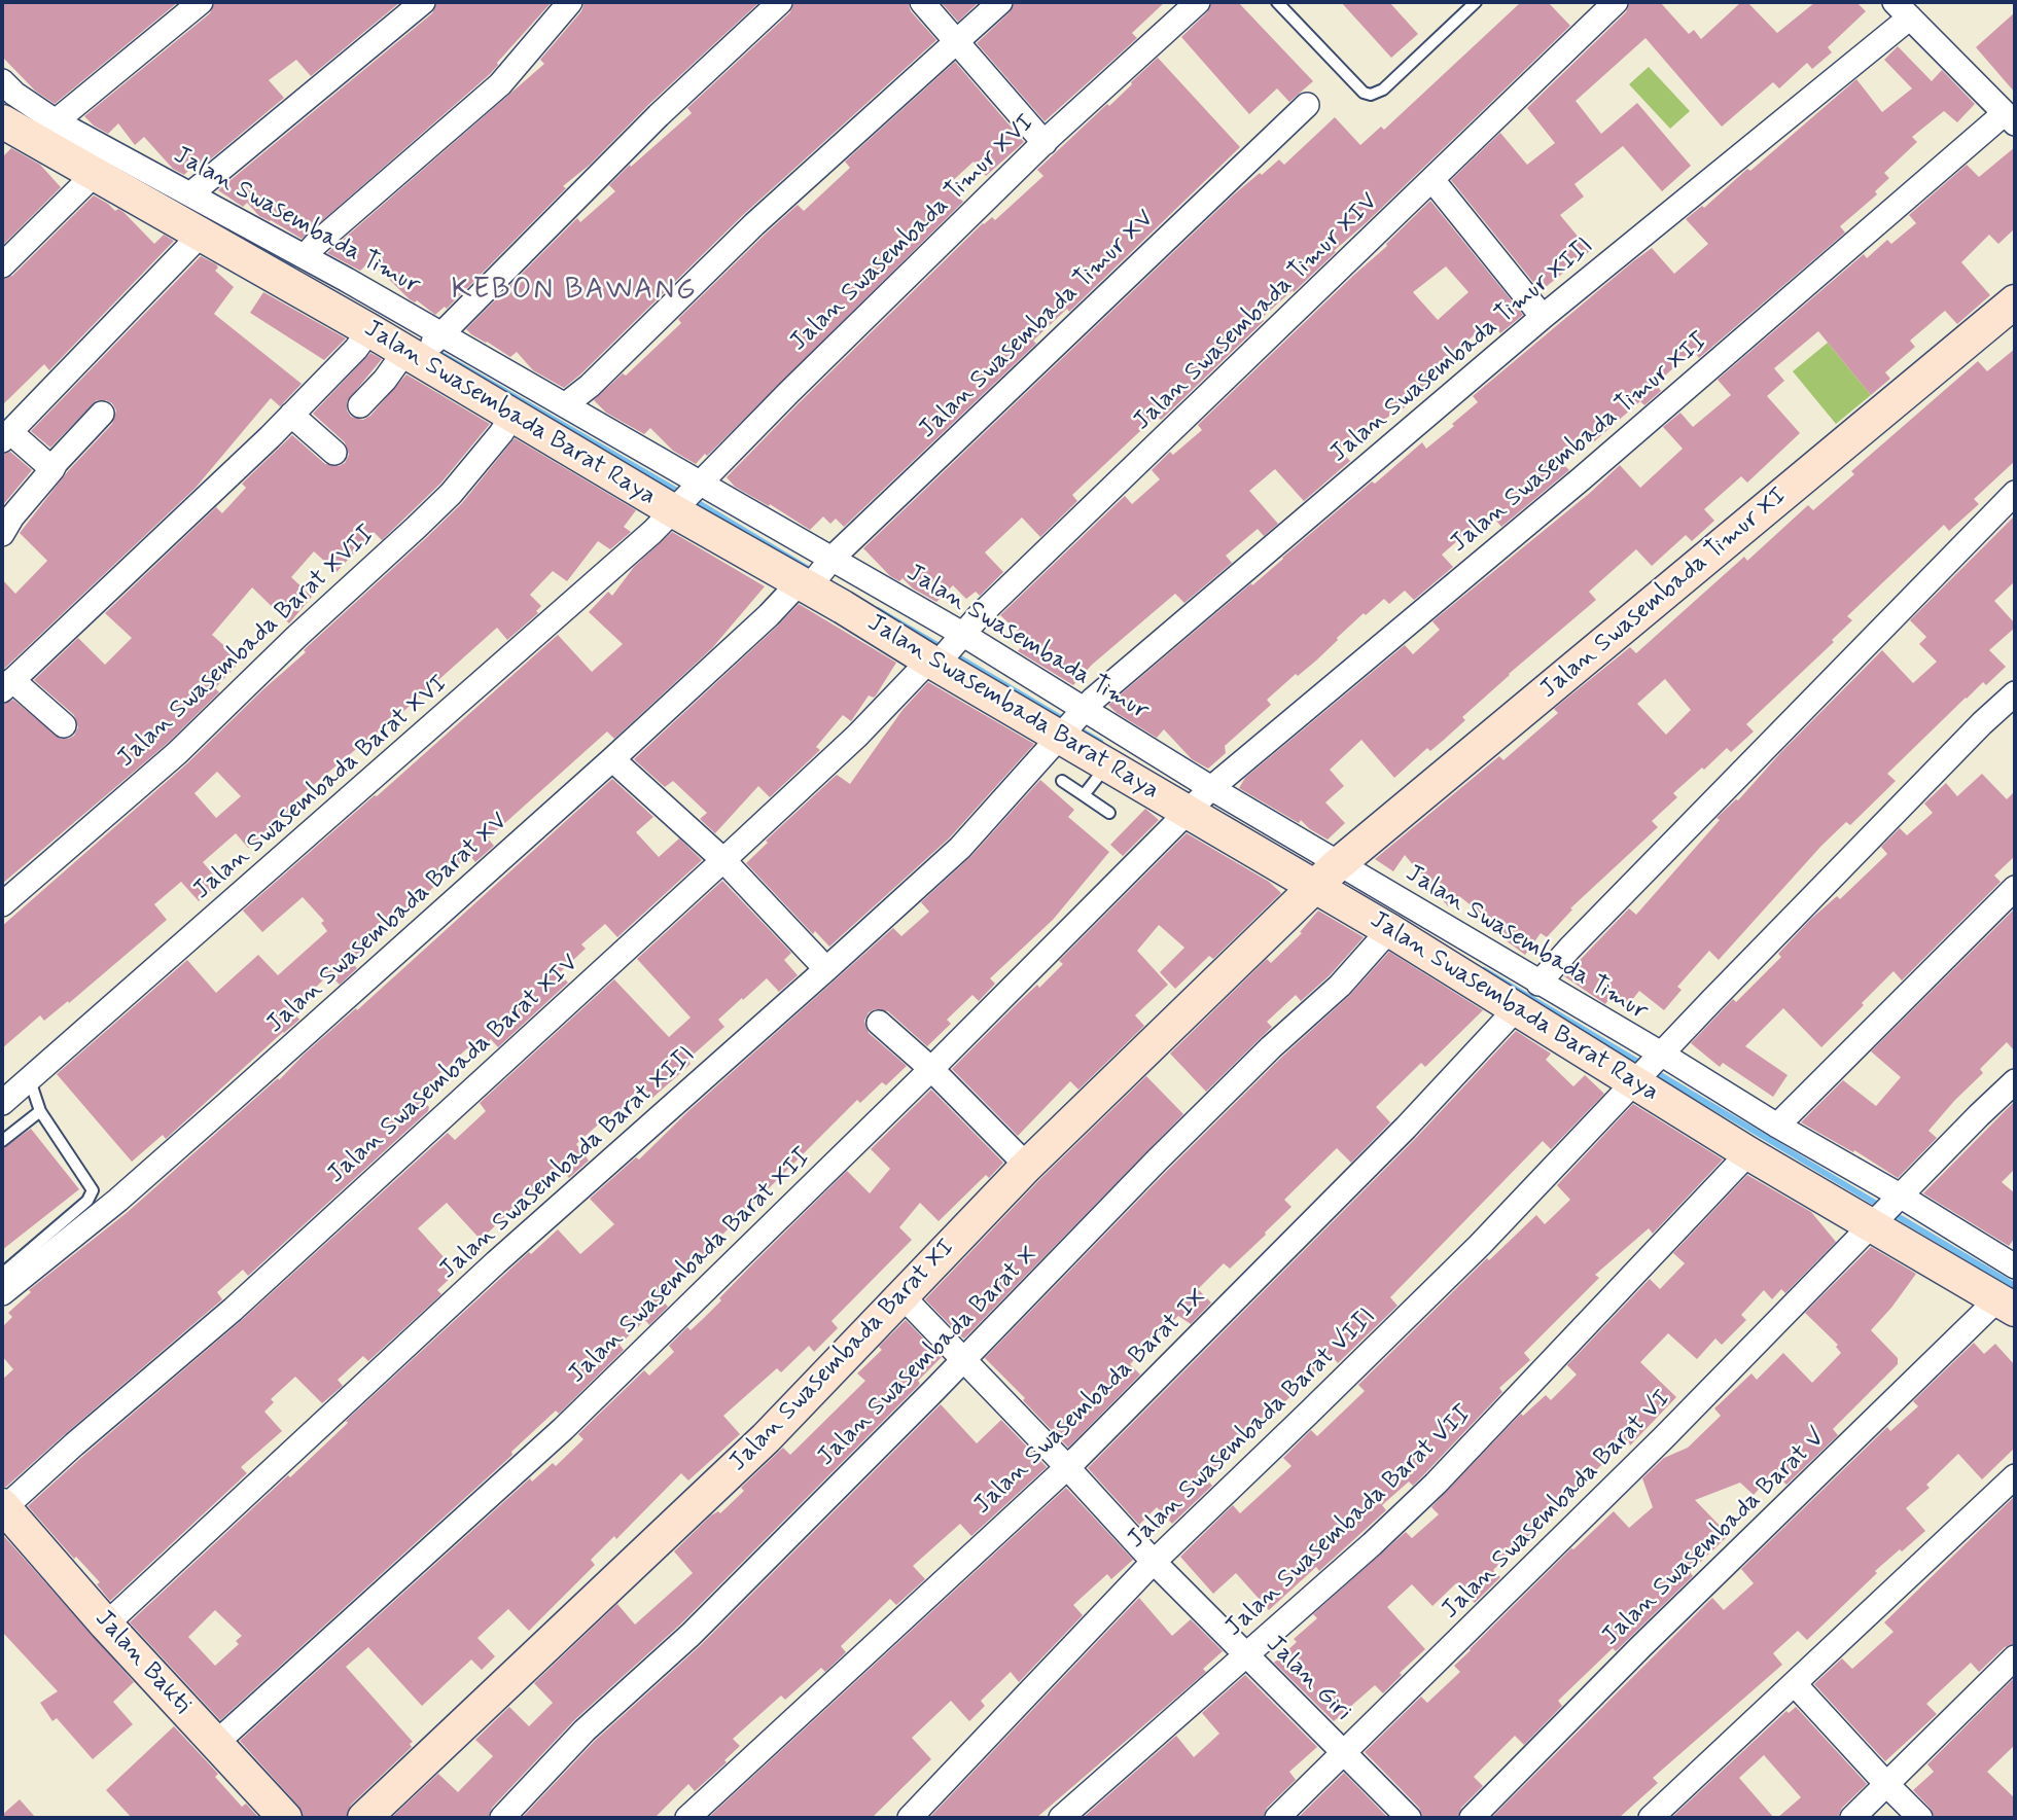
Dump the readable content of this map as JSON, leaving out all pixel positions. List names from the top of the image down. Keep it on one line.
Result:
{"streets":{"street":["Jalan Swasembada Timur","Jalan Swasembada Timur XVI","Jalan Swasembada Timur XIV","Jalan Swasembada Timur XV","Jalan Swasembada Timur XIII","Jalan Swasembada Barat Raya","Jalan Swasembada Timur XII","Jalan Swasembada Timur XI","Jalan Swasembada Barat XVII","Jalan Swasembada Barat XVI","Jalan Swasembada Barat XV","Jalan Swasembada Barat XIV","Jalan Swasembada Barat XIII","Jalan Swasembada Barat XII","Jalan Swasembada Barat XI","Jalan Swasembada Barat X","Jalan Swasembada Barat IX","Jalan Swasembada Barat VIII","Jalan Swasembada Barat VI","Jalan Swasembada Barat VII","Jalan Swasembada Barat V","Jalan Bakti","Jalan Giri"]},"crossings":[["Jalan Swasembada Timur","Jalan Swasembada Timur XVI"],["Jalan Swasembada Timur","Jalan Swasembada Timur XIV"],["Jalan Swasembada Timur","Jalan Swasembada Timur XV"],["Jalan Swasembada Timur","Jalan Swasembada Timur XIII"],["Jalan Swasembada Timur","Jalan Swasembada Barat Raya"],["Jalan Swasembada Timur","Jalan Swasembada Timur XII"],["Jalan Swasembada Timur","Jalan Swasembada Timur XI"],["Jalan Swasembada Timur","Jalan Swasembada Barat XVI"],["Jalan Swasembada Timur","Jalan Swasembada Barat XIV"],["Jalan Swasembada Timur","Jalan Swasembada Barat XIII"],["Jalan Swasembada Timur","Jalan Swasembada Barat XII"],["Jalan Swasembada Timur","Jalan Swasembada Barat XI"],["Jalan Swasembada Timur","Jalan Swasembada Barat VIII"],["Jalan Swasembada Timur","Jalan Swasembada Barat VI"],["Jalan Swasembada Timur XVI","Jalan Swasembada Barat Raya"],["Jalan Swasembada Timur XVI","Jalan Swasembada Barat XVI"],["Jalan Swasembada Timur XIV","Jalan Swasembada Barat Raya"],["Jalan Swasembada Timur XIV","Jalan Swasembada Barat XIV"],["Jalan Swasembada Timur XV","Jalan Swasembada Barat Raya"],["Jalan Swasembada Timur XV","Jalan Swasembada Barat XV"],["Jalan Swasembada Timur XIII","Jalan Swasembada Barat Raya"],["Jalan Swasembada Timur XIII","Jalan Swasembada Barat XIII"],["Jalan Swasembada Barat Raya","Jalan Swasembada Timur XII"],["Jalan Swasembada Barat Raya","Jalan Swasembada Timur XI"],["Jalan Swasembada Barat Raya","Jalan Swasembada Barat XVII"],["Jalan Swasembada Barat Raya","Jalan Swasembada Barat XVI"],["Jalan Swasembada Barat Raya","Jalan Swasembada Barat XV"],["Jalan Swasembada Barat Raya","Jalan Swasembada Barat XIV"],["Jalan Swasembada Barat Raya","Jalan Swasembada Barat XIII"],["Jalan Swasembada Barat Raya","Jalan Swasembada Barat XII"],["Jalan Swasembada Barat Raya","Jalan Swasembada Barat XI"],["Jalan Swasembada Barat Raya","Jalan Swasembada Barat X"],["Jalan Swasembada Barat Raya","Jalan Swasembada Barat IX"],["Jalan Swasembada Barat Raya","Jalan Swasembada Barat VIII"],["Jalan Swasembada Barat Raya","Jalan Swasembada Barat VI"],["Jalan Swasembada Barat Raya","Jalan Swasembada Barat VII"],["Jalan Swasembada Barat Raya","Jalan Swasembada Barat V"],["Jalan Swasembada Timur XII","Jalan Swasembada Barat XII"],["Jalan Swasembada Timur XI","Jalan Swasembada Barat XI"],["Jalan Swasembada Barat XIV","Jalan Bakti"],["Jalan Swasembada Barat XIII","Jalan Bakti"],["Jalan Swasembada Barat XII","Jalan Bakti"],["Jalan Swasembada Barat XI","Jalan Giri"],["Jalan Swasembada Barat X","Jalan Giri"],["Jalan Swasembada Barat IX","Jalan Giri"],["Jalan Swasembada Barat VIII","Jalan Giri"],["Jalan Swasembada Barat VI","Jalan Giri"],["Jalan Swasembada Barat VII","Jalan Giri"]],"districts":["KEBON BAWANG"]}
